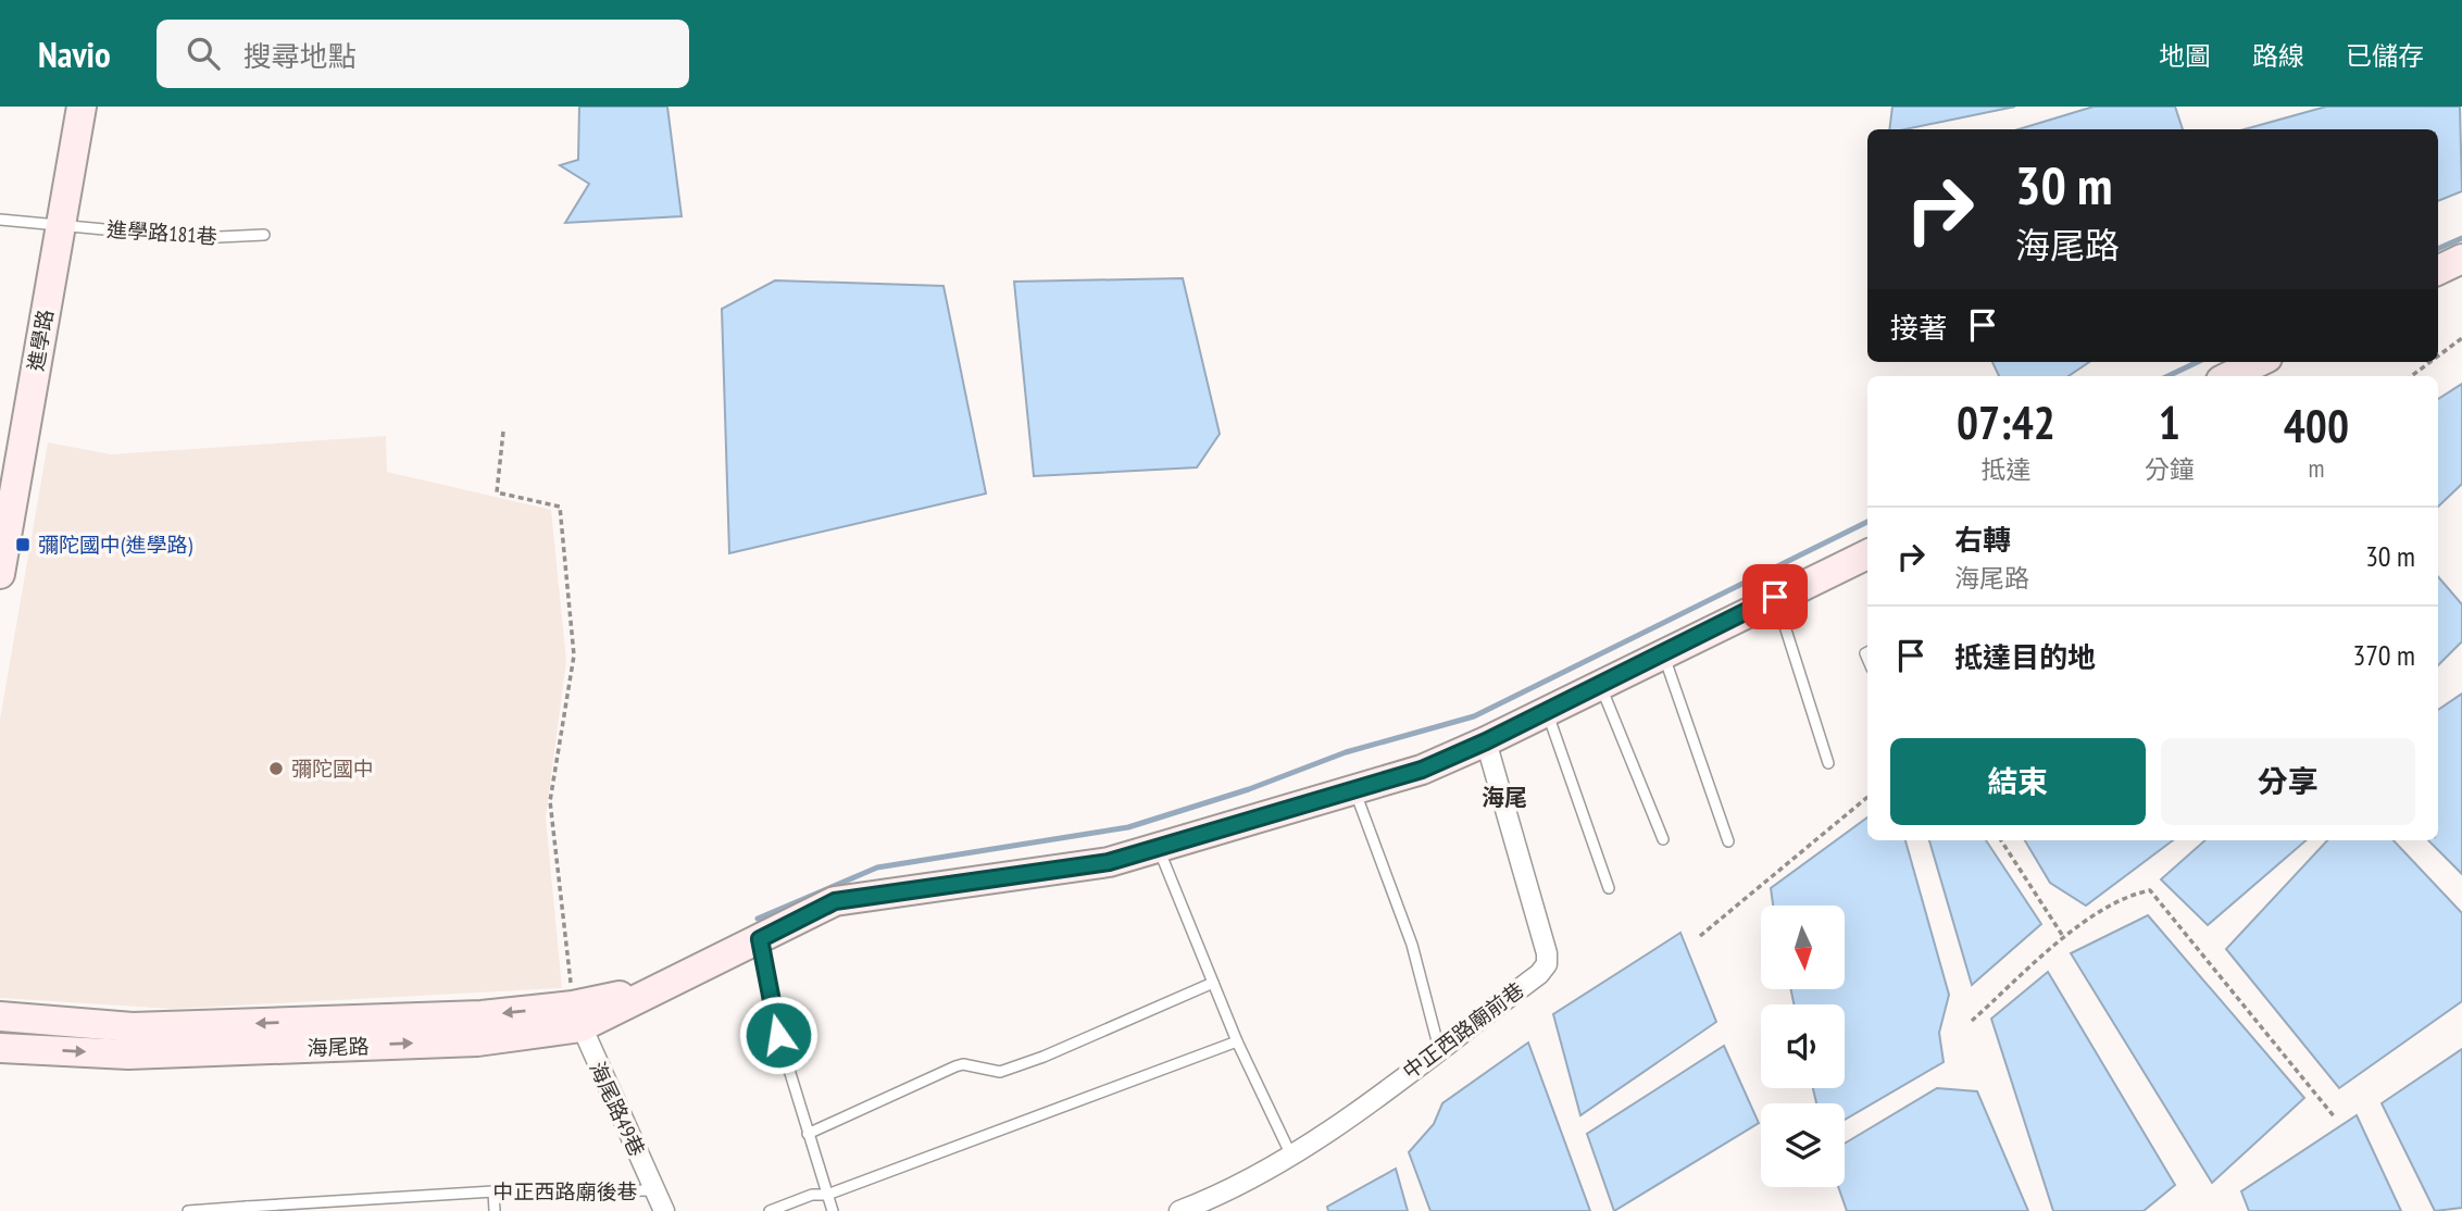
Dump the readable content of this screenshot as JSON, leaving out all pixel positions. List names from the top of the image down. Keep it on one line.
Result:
{"streets":{"street":["進學路","中正西路廟前巷","海尾路","海尾路49巷"],"lane":["進學路181巷","中正西路廟後巷"]},"crossings":[["進學路181巷","進學路"],["中正西路廟前巷","海尾路"],["海尾路","海尾路49巷"],["海尾路49巷","中正西路廟後巷"]],"districts":["海尾"],"places":{"transit":["彌陀國中(進學路)"],"other":["彌陀國中"]},"north":"bottom","page":{"header":"Navio","search":"搜尋地點","nav":["地圖","路線","已儲存"],"turn":["30 m","海尾路"],"then":"接著","eta":["07:42","抵達","1","分鐘","400","m"],"list":[{"name":"右轉","note":"海尾路","value":"30 m"},{"name":"抵達目的地","value":"370 m"}],"buttons":["結束","分享"]}}
